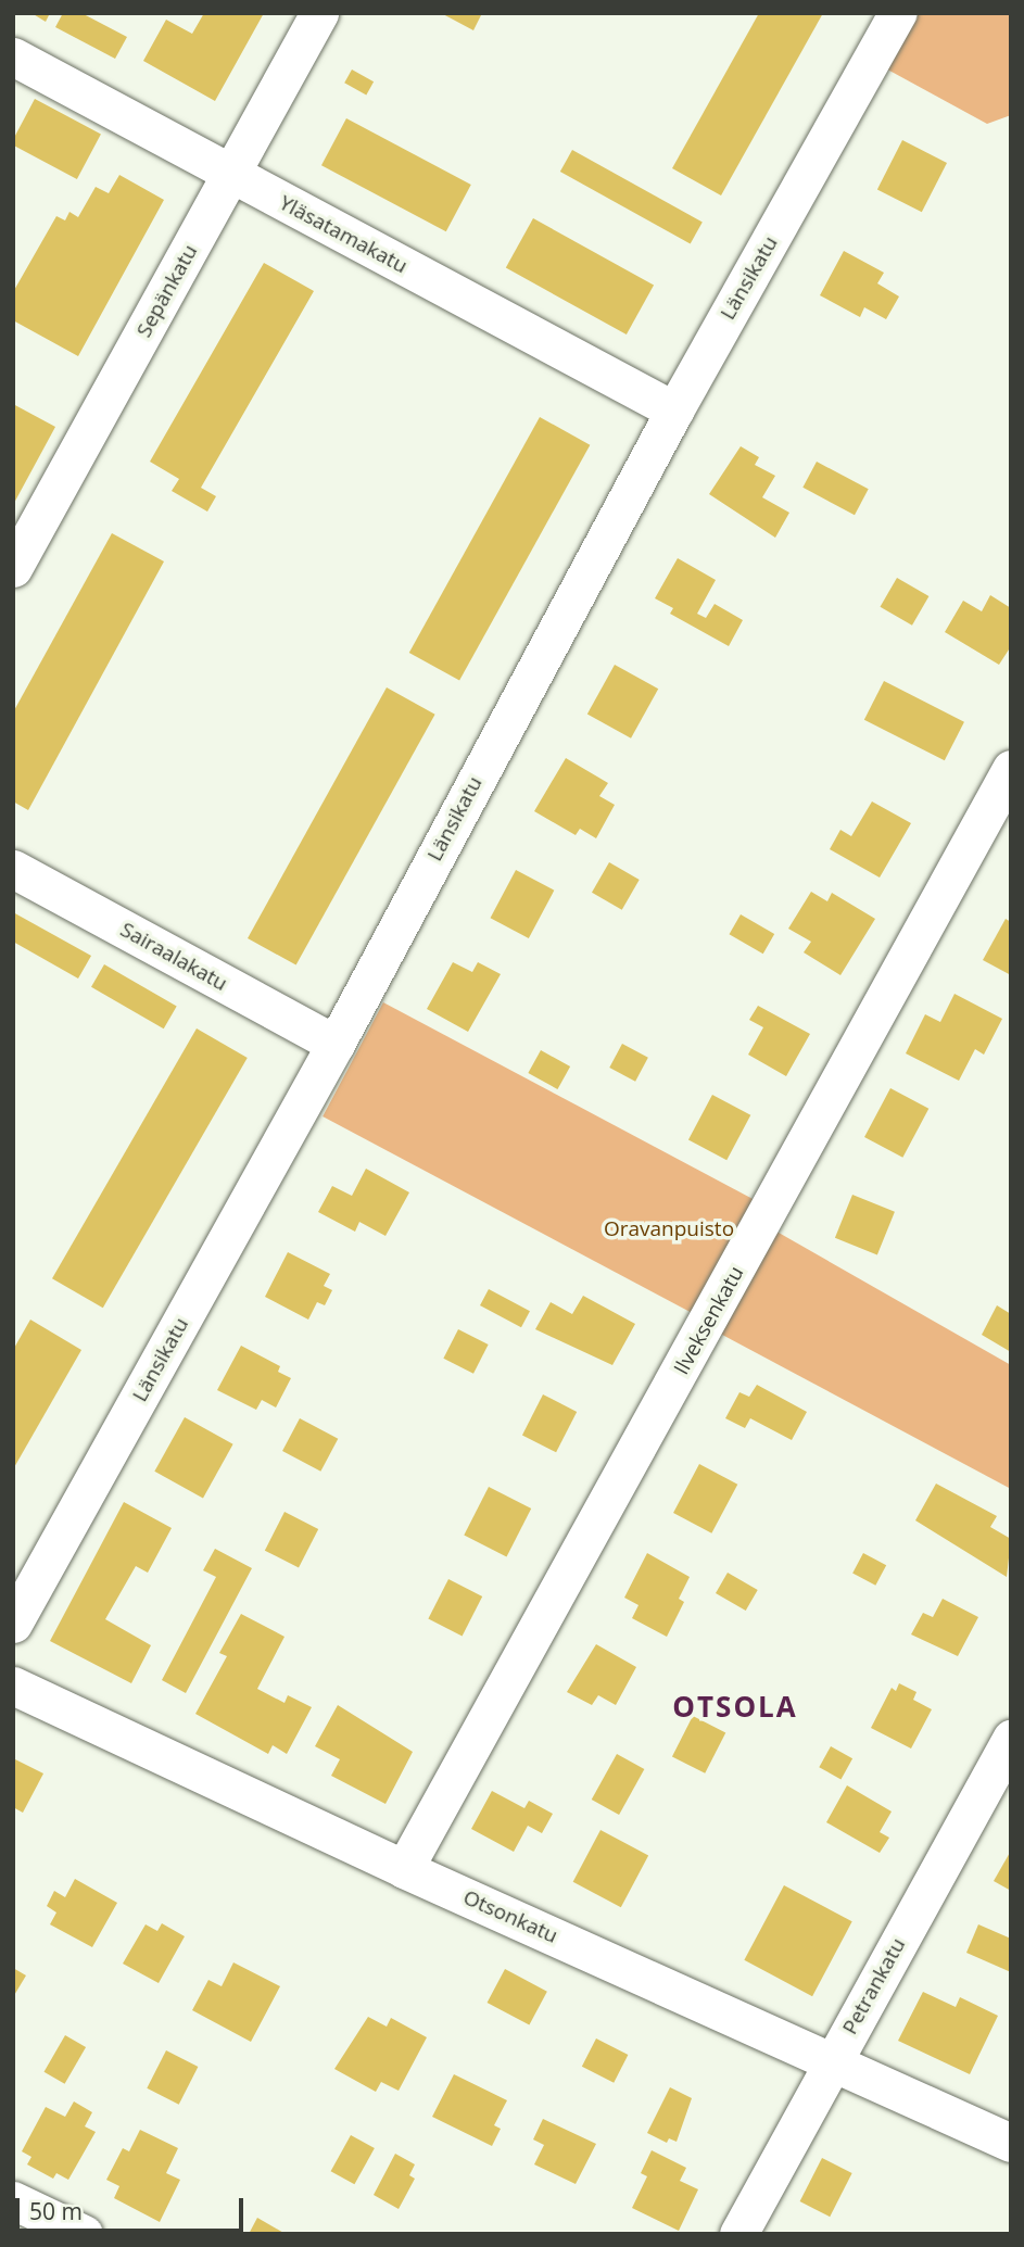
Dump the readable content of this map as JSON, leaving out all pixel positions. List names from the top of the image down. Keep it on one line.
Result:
{"streets":{"street":["Yläsatamakatu","Länsikatu","Sepänkatu","Sairaalakatu","Ilveksenkatu","Otsonkatu","Petrankatu"]},"crossings":[["Yläsatamakatu","Länsikatu"],["Yläsatamakatu","Sepänkatu"],["Länsikatu","Sairaalakatu"],["Ilveksenkatu","Otsonkatu"],["Otsonkatu","Petrankatu"]],"districts":["OTSOLA"],"parks":["Oravanpuisto"],"scale_bar":"50 m"}
